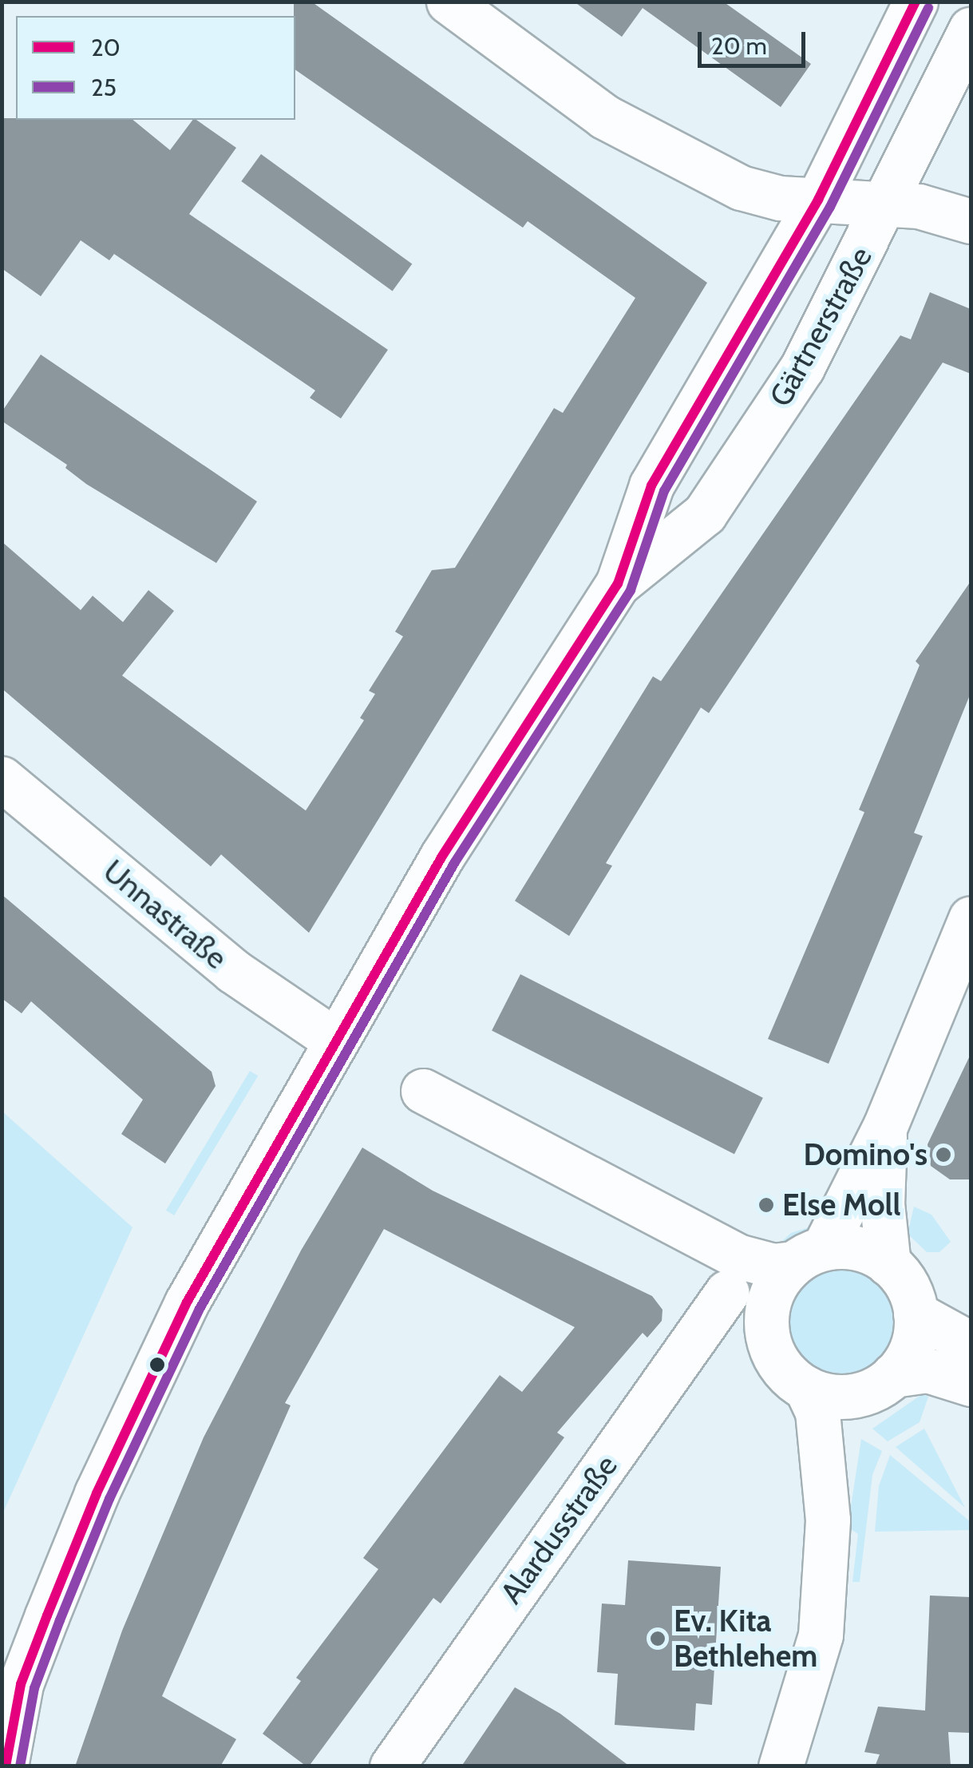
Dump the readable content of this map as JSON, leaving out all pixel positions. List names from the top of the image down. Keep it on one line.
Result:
{"streets":{"street":["Gärtnerstraße","Unnastraße","Alardusstraße"]},"crossings":[["Gärtnerstraße","Unnastraße"]],"places":["Domino's","Else Moll","Ev. Kita Bethlehem"],"lines":["transit line 20","transit line 25"],"legend":["20","25"],"scale_bar":"20 m"}
